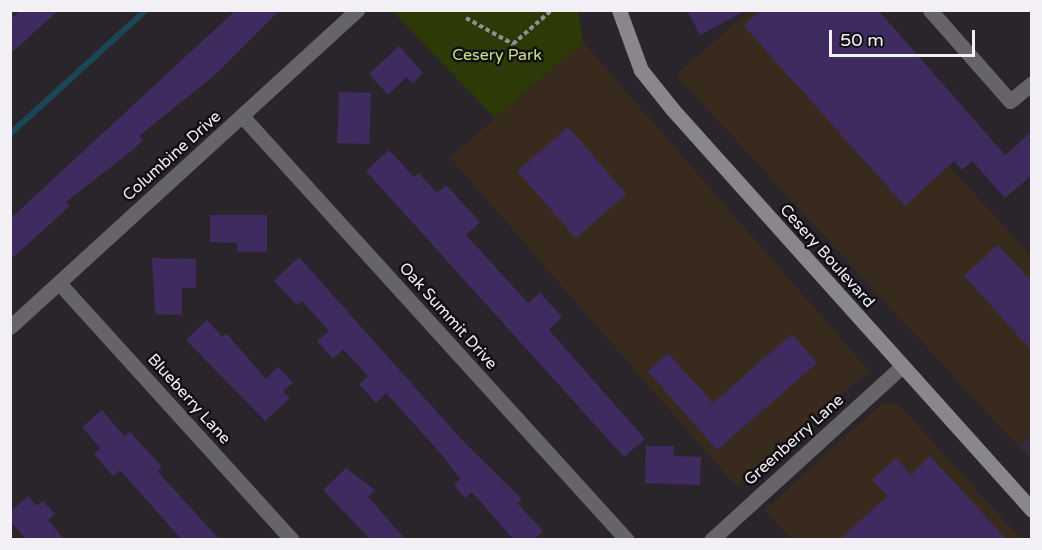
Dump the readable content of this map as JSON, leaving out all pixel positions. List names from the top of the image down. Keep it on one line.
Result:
{"streets":{"main road":["Cesery Boulevard"],"street":["Columbine Drive","Oak Summit Drive","Blueberry Lane","Greenberry Lane"]},"crossings":[["Columbine Drive","Oak Summit Drive"],["Columbine Drive","Blueberry Lane"],["Cesery Boulevard","Greenberry Lane"]],"parks":["Cesery Park"],"scale_bar":"50 m"}
